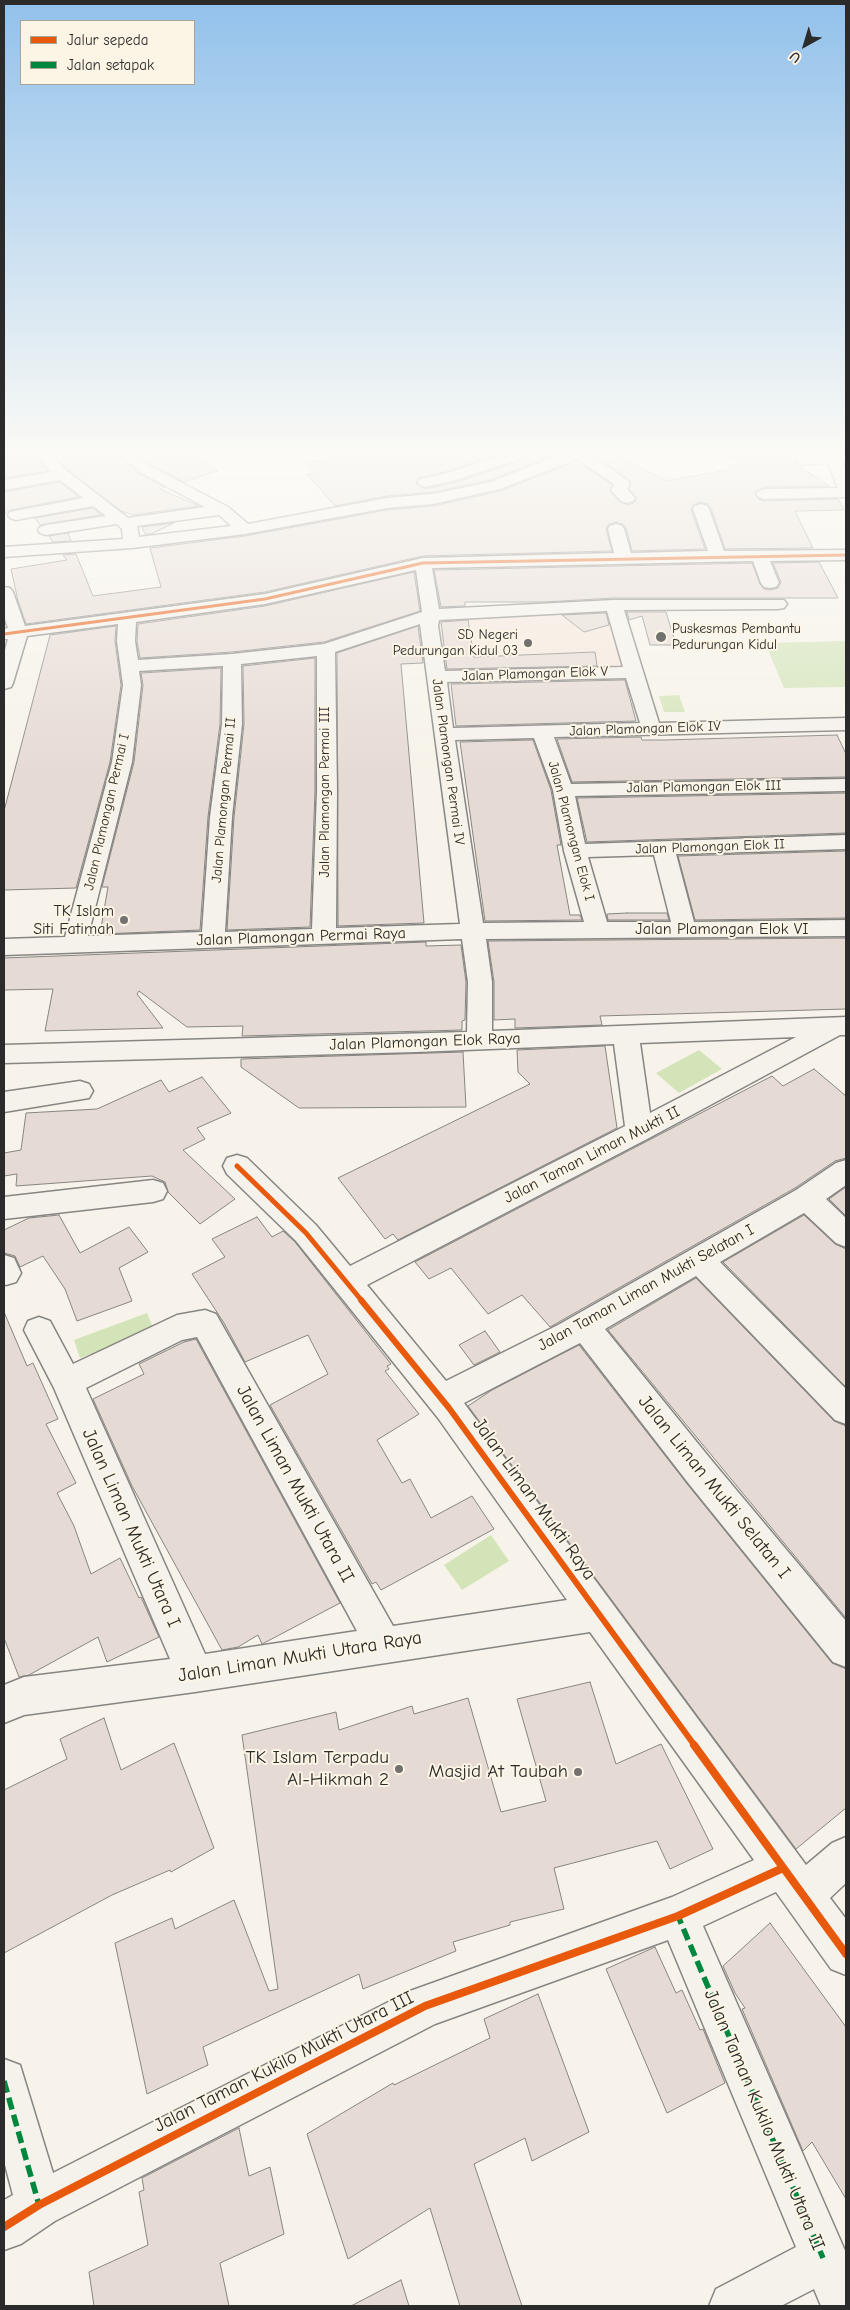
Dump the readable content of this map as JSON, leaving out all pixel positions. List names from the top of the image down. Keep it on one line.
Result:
{"streets":{"street":["Jalan Plamongan Elok V","Jalan Plamongan Elok IV","Jalan Plamongan Permai IV","Jalan Plamongan Elok III","Jalan Plamongan Permai III","Jalan Plamongan Permai II","Jalan Plamongan Permai I","Jalan Plamongan Elok I","Jalan Plamongan Elok II","Jalan Plamongan Elok VI","Jalan Plamongan Permai Raya","Jalan Plamongan Elok Raya","Jalan Taman Liman Mukti II","Jalan Taman Liman Mukti Selatan I","Jalan Liman Mukti Utara II","Jalan Liman Mukti Selatan I","Jalan Liman Mukti Raya","Jalan Liman Mukti Utara I","Jalan Liman Mukti Utara Raya","Jalan Taman Kukilo Mukti Utara III","Jalan Taman Kukilo Mukti Utara II"]},"crossings":[["Jalan Plamongan Elok V","Jalan Plamongan Permai IV"],["Jalan Plamongan Elok IV","Jalan Plamongan Permai IV"],["Jalan Plamongan Elok IV","Jalan Plamongan Elok I"],["Jalan Plamongan Permai IV","Jalan Plamongan Permai Raya"],["Jalan Plamongan Permai IV","Jalan Plamongan Elok Raya"],["Jalan Plamongan Elok III","Jalan Plamongan Elok I"],["Jalan Plamongan Permai III","Jalan Plamongan Permai Raya"],["Jalan Plamongan Permai II","Jalan Plamongan Permai Raya"],["Jalan Plamongan Permai I","Jalan Plamongan Permai Raya"],["Jalan Plamongan Elok I","Jalan Plamongan Elok II"],["Jalan Plamongan Elok I","Jalan Plamongan Elok VI"],["Jalan Plamongan Elok I","Jalan Plamongan Permai Raya"],["Jalan Plamongan Elok VI","Jalan Plamongan Permai Raya"],["Jalan Plamongan Elok Raya","Jalan Taman Liman Mukti II"],["Jalan Taman Liman Mukti II","Jalan Liman Mukti Raya"],["Jalan Taman Liman Mukti Selatan I","Jalan Liman Mukti Selatan I"],["Jalan Taman Liman Mukti Selatan I","Jalan Liman Mukti Raya"],["Jalan Liman Mukti Utara II","Jalan Liman Mukti Utara I"],["Jalan Liman Mukti Utara II","Jalan Liman Mukti Utara Raya"],["Jalan Liman Mukti Raya","Jalan Liman Mukti Utara Raya"],["Jalan Liman Mukti Raya","Jalan Taman Kukilo Mukti Utara III"],["Jalan Liman Mukti Utara I","Jalan Liman Mukti Utara Raya"],["Jalan Taman Kukilo Mukti Utara III","Jalan Taman Kukilo Mukti Utara II"]],"places":["Puskesmas Pembantu Pedurungan Kidul","SD Negeri Pedurungan Kidul 03","TK Islam Siti Fatimah","TK Islam Terpadu Al-Hikmah 2","Masjid At Taubah"],"legend":["Jalur sepeda","Jalan setapak"],"north":"bottom left"}
